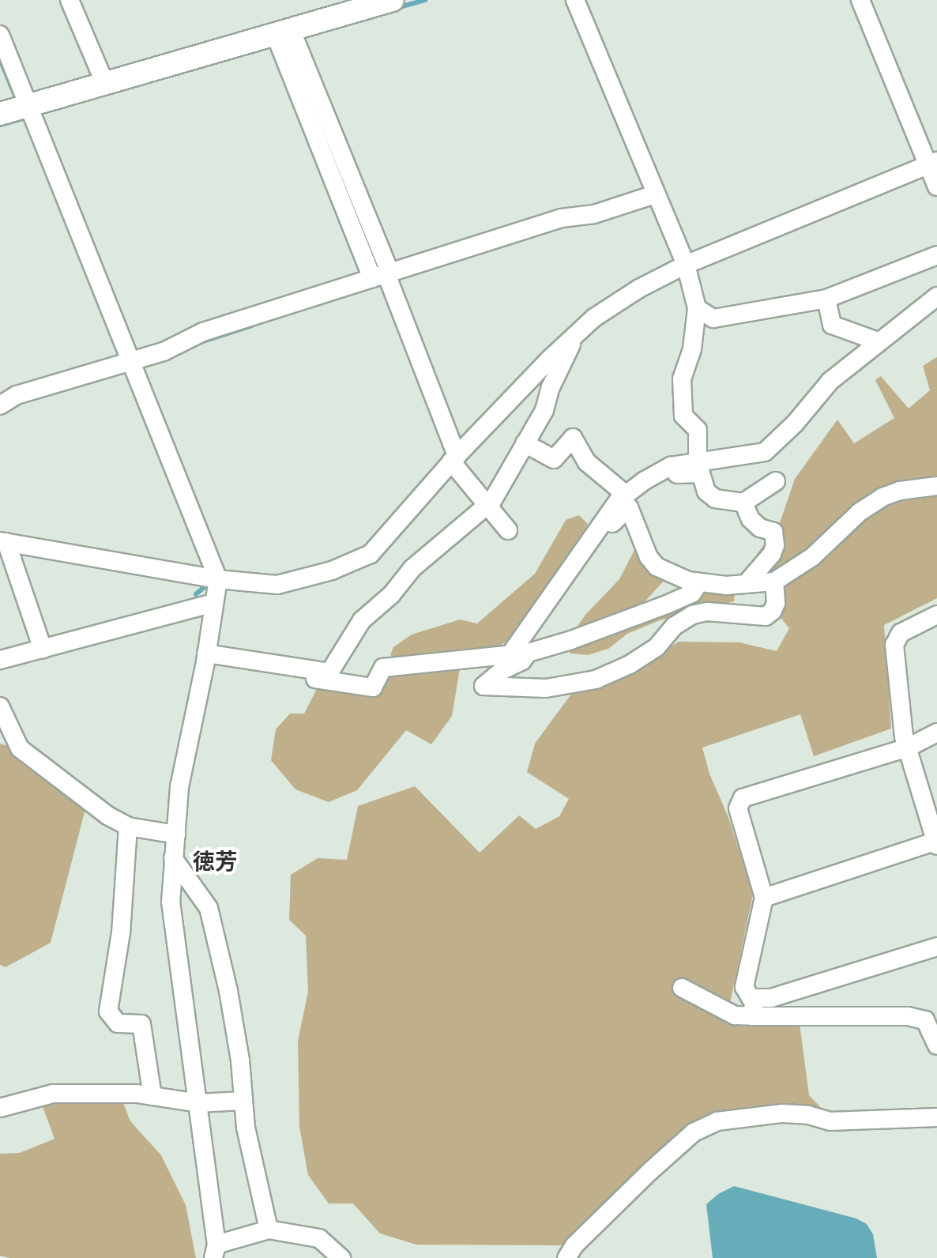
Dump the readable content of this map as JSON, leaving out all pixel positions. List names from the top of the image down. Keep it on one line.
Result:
{"districts":["徳芳"]}
